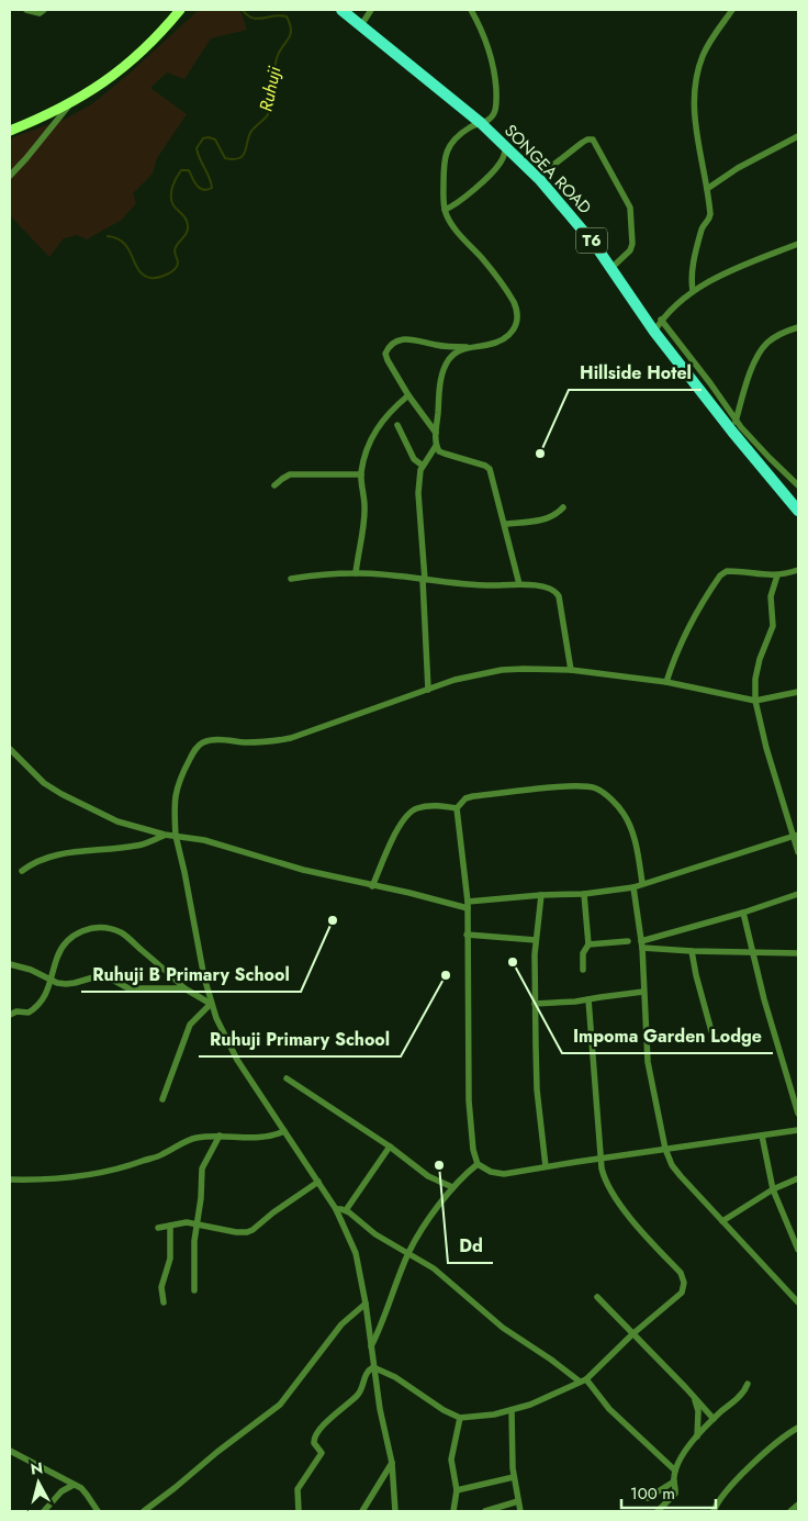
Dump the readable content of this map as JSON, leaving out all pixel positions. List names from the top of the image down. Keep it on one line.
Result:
{"streets":{"highway":["SONGEA ROAD","T6"]},"water":["Ruhuji"],"places":["Hillside Hotel","Ruhuji B Primary School","Impoma Garden Lodge","Ruhuji Primary School","Dd"],"scale_bar":"100 m","north":"top"}
